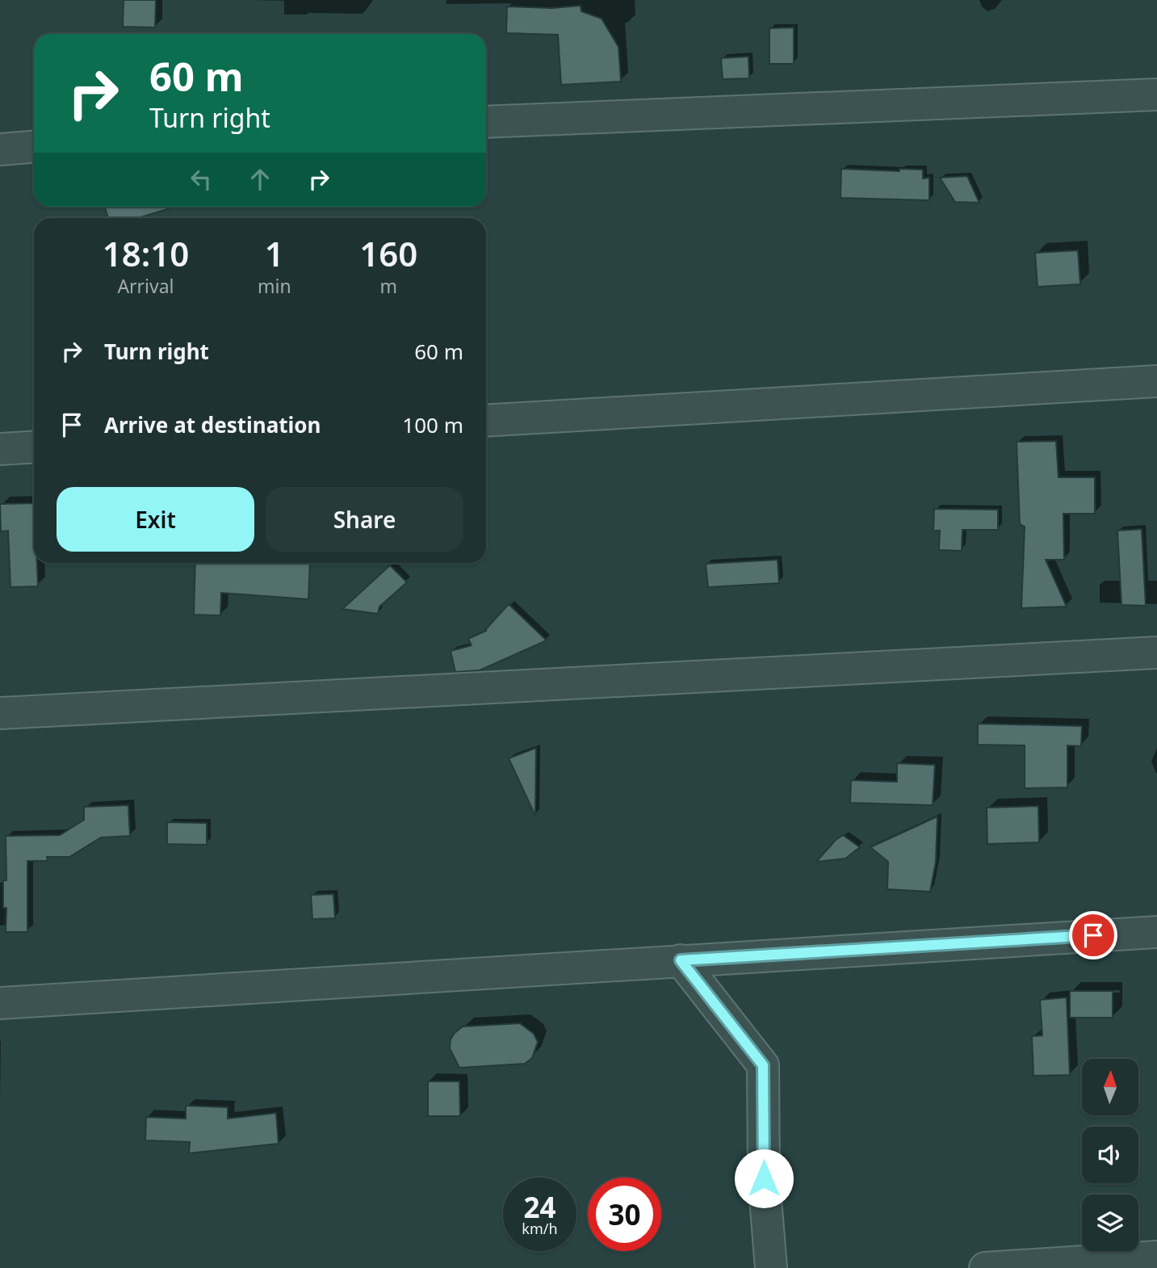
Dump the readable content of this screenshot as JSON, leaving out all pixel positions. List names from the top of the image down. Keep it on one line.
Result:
{"north":"top","page":{"turn":["60 m","Turn right"],"eta":["18:10","Arrival","1","min","160","m"],"list":[{"name":"Turn right","value":"60 m"},{"name":"Arrive at destination","value":"100 m"}],"buttons":["Exit","Share"],"speed":"24 km/h","limit":"30"}}
